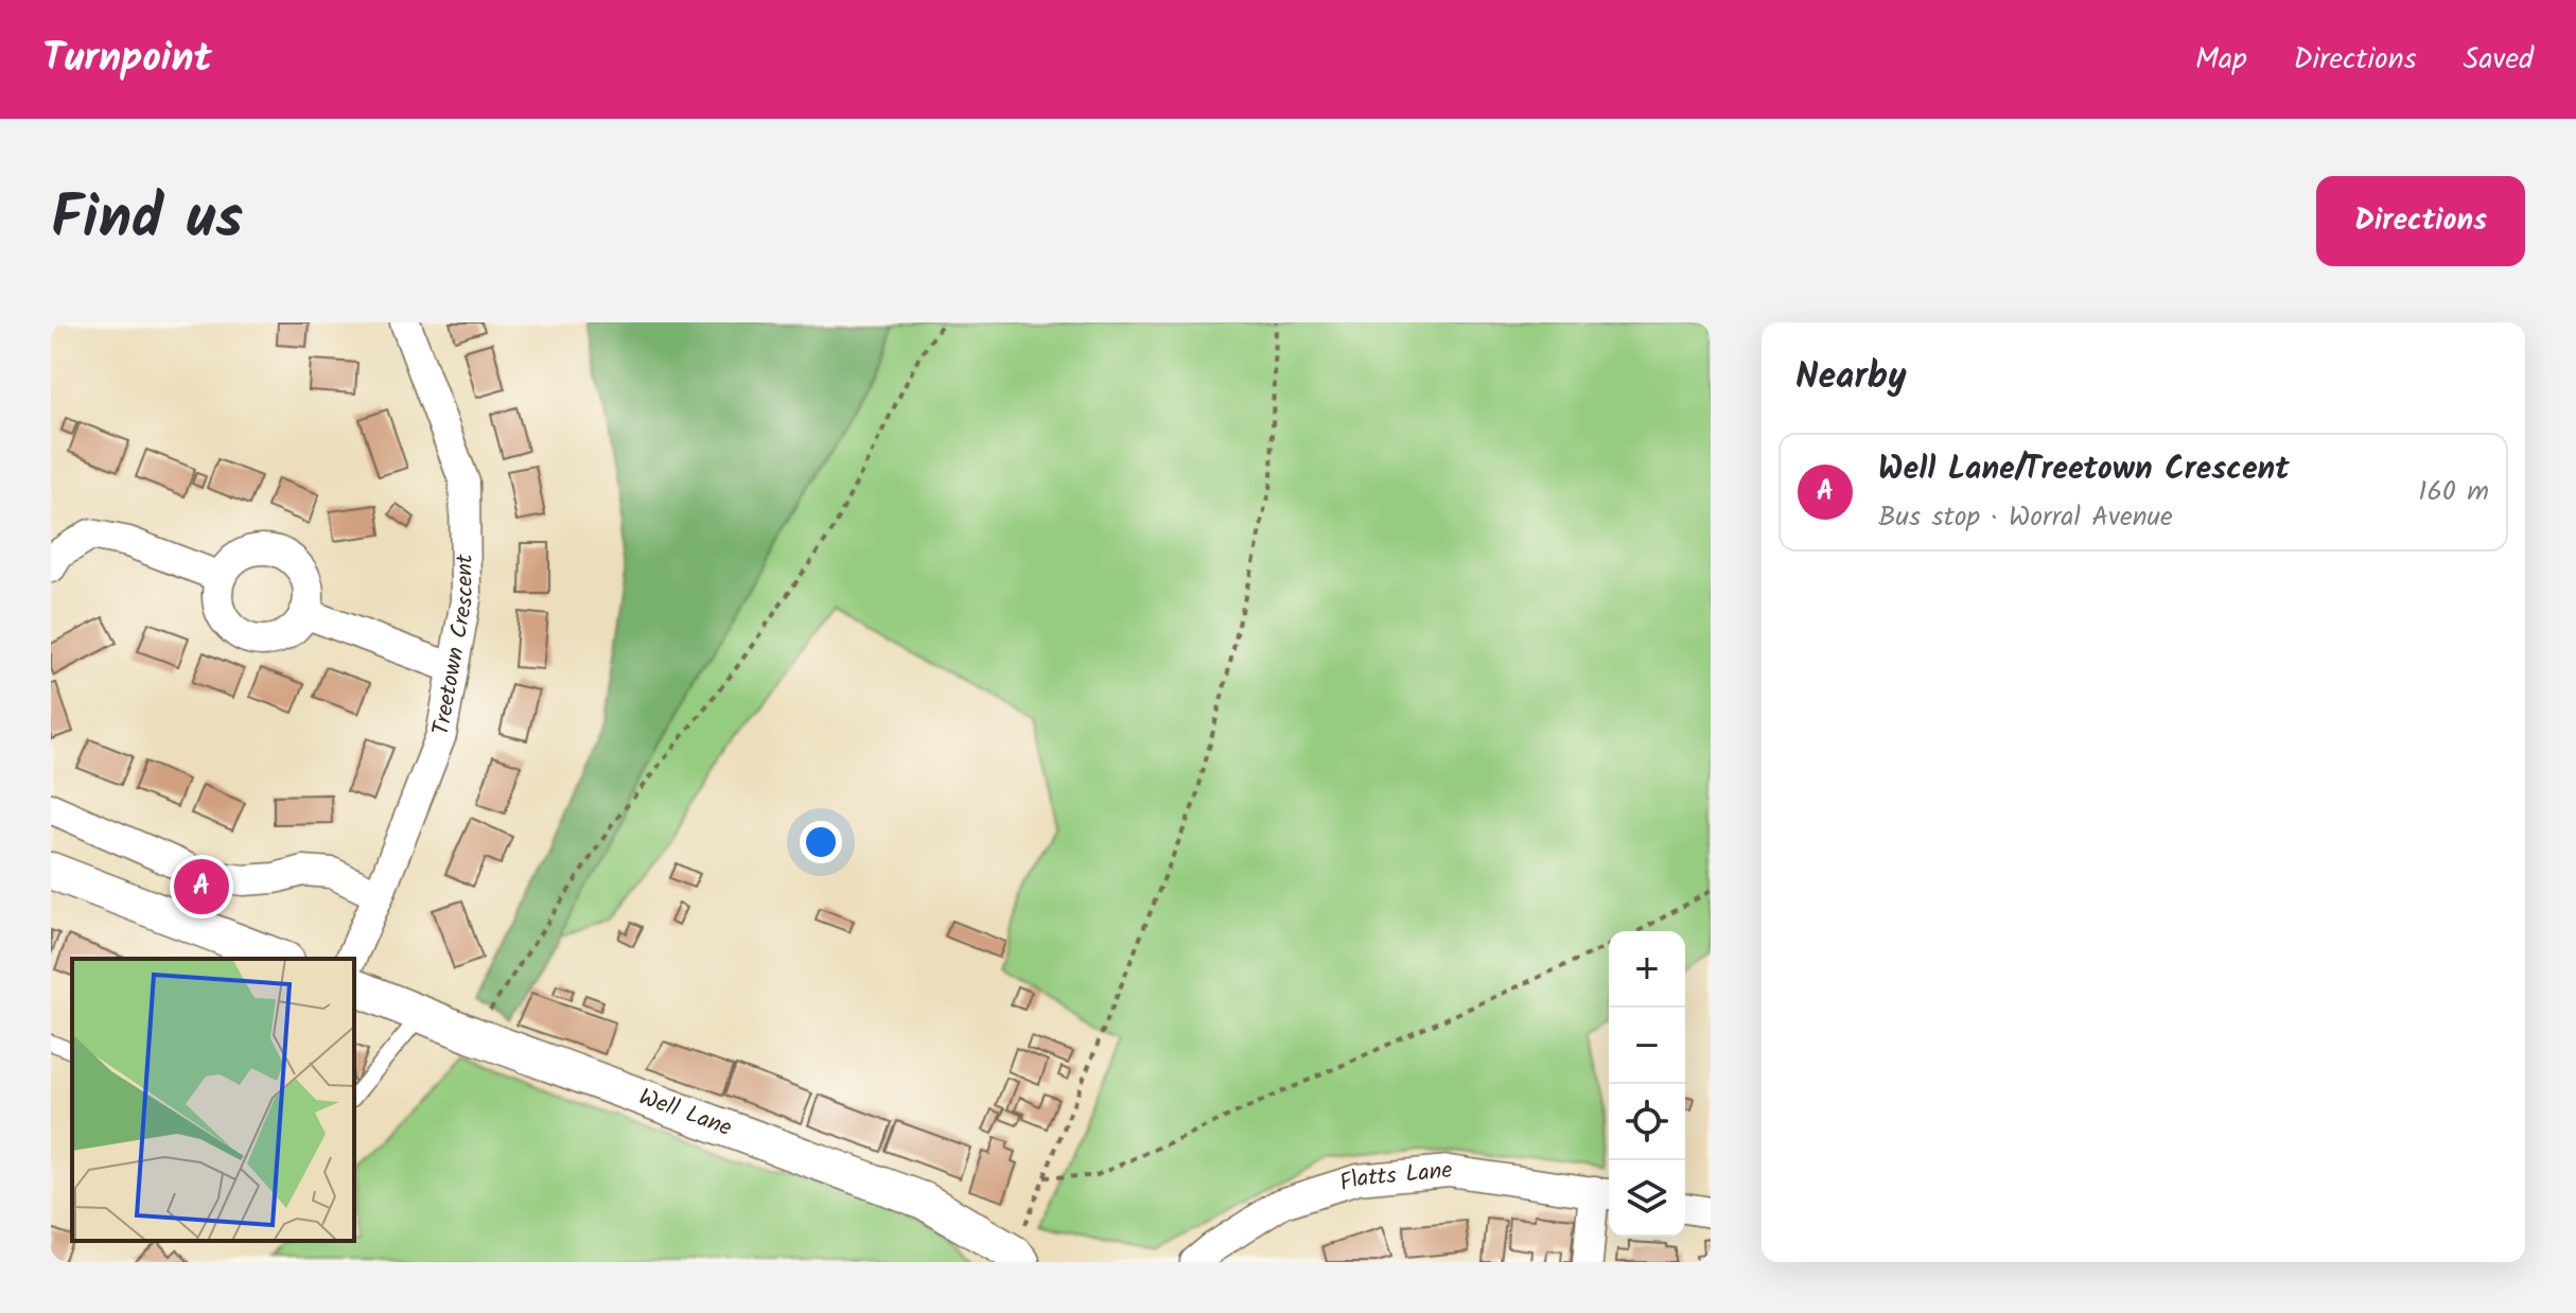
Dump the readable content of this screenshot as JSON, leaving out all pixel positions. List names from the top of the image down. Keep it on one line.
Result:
{"streets":{"street":["Treetown Crescent","Well Lane","Flatts Lane"]},"page":{"header":"Turnpoint","nav":["Map","Directions","Saved"],"title":"Find us","buttons":"Directions","heading":"Nearby","list":[{"mark":"A","name":"Well Lane/Treetown Crescent","note":"Bus stop · Worral Avenue","value":"160 m"}],"pins":"A","map_buttons":["+","−"]}}
